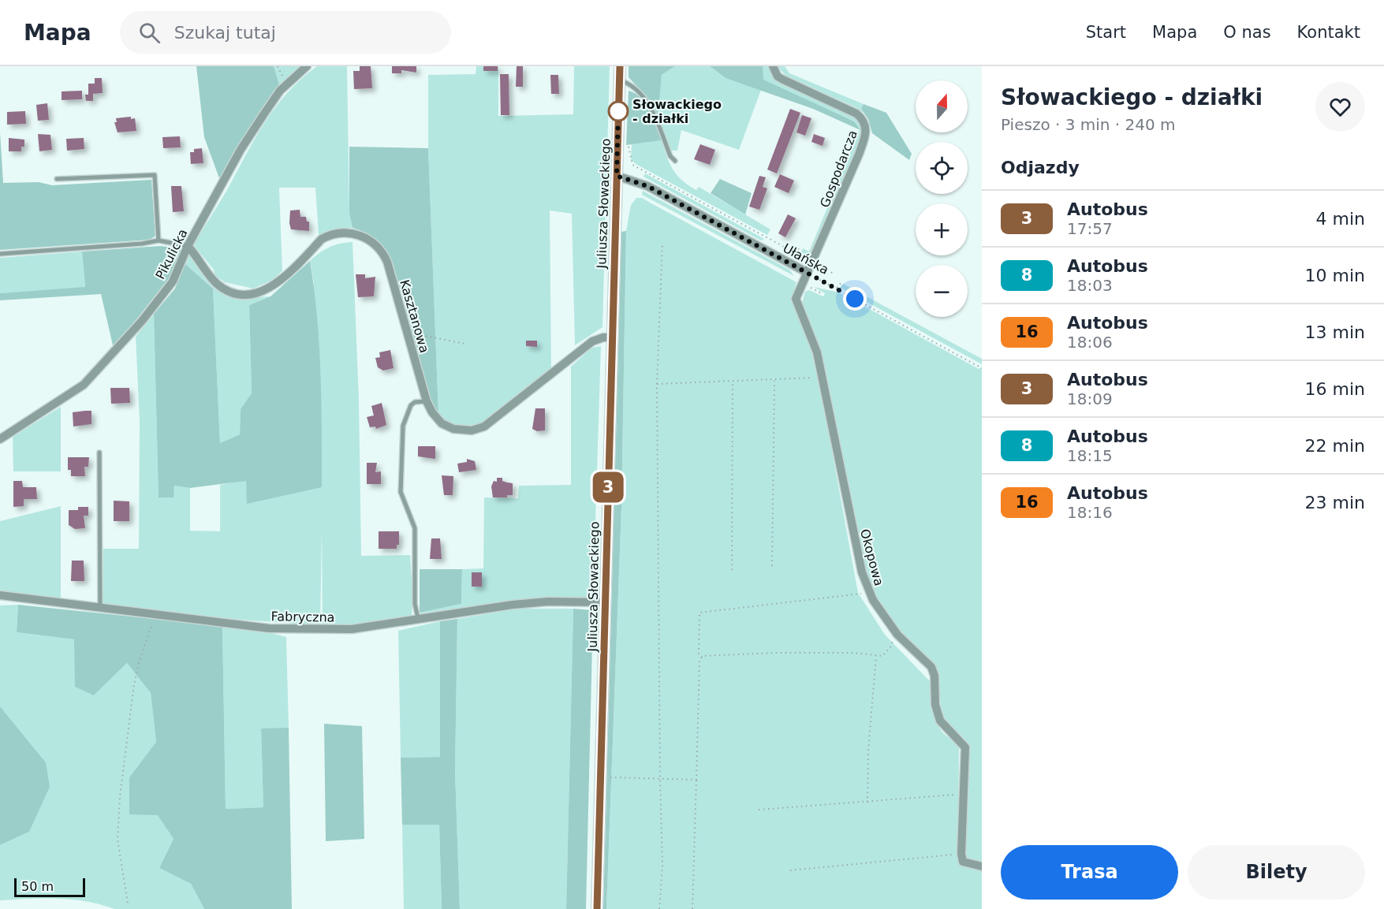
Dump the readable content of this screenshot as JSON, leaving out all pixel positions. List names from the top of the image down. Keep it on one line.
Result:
{"streets":{"street":["Gospodarcza","Juliusza Słowackiego","Pikulicka","Ułańska","Kasztanowa","Okopowa","Fabryczna"]},"crossings":[["Gospodarcza","Ułańska"],["Gospodarcza","Okopowa"],["Juliusza Słowackiego","Ułańska"],["Juliusza Słowackiego","Kasztanowa"],["Juliusza Słowackiego","Fabryczna"],["Pikulicka","Kasztanowa"],["Ułańska","Okopowa"]],"places":["Słowackiego - działki"],"lines":["bus line 3"],"scale_bar":"50 m","north":"top","page":{"header":"Mapa","search":"Szukaj tutaj","nav":["Start","Mapa","O nas","Kontakt"],"on_map":"3","heading":[["Słowackiego - działki","Pieszo · 3 min · 240 m"],"Odjazdy"],"map_buttons":["+","−"],"list":[{"mark":"3","name":"Autobus","note":"17:57","value":"4 min"},{"mark":"8","name":"Autobus","note":"18:03","value":"10 min"},{"mark":"16","name":"Autobus","note":"18:06","value":"13 min"},{"mark":"3","name":"Autobus","note":"18:09","value":"16 min"},{"mark":"8","name":"Autobus","note":"18:15","value":"22 min"},{"mark":"16","name":"Autobus","note":"18:16","value":"23 min"}],"buttons":["Trasa","Bilety"],"scale":"50 m"}}
